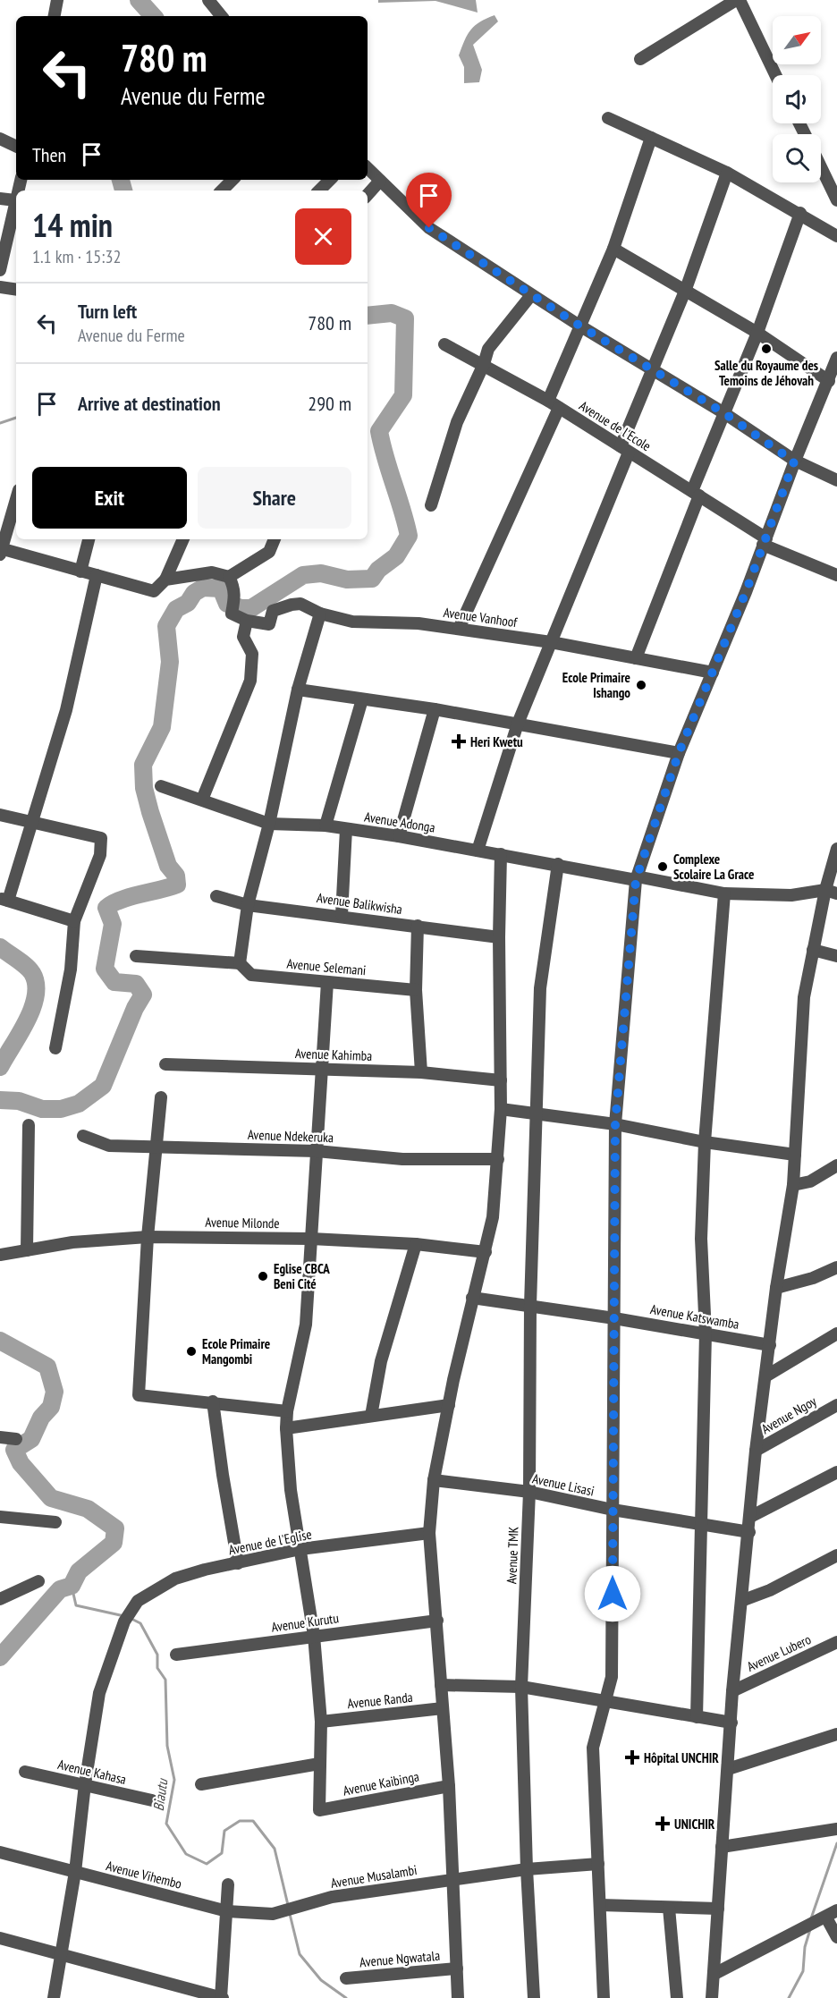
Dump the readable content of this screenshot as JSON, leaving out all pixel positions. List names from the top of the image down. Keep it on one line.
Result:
{"streets":{"street":["Avenue de l'Ecole","Avenue Vanhoof","Avenue Adonga","Avenue Balikwisha","Avenue Selemani","Avenue Kahimba","Avenue Ndekeruka","Avenue Milonde","Avenue Katswamba","Avenue Ngoy","Avenue Lisasi","Avenue de l'Eglise","Avenue TMK","Avenue Kurutu","Avenue Lubero","Avenue Randa","Avenue Kahasa","Avenue Kaibinga","Avenue Vihembo","Avenue Musalambi","Avenue Ngwatala"]},"crossings":[["Avenue Adonga","Avenue TMK"],["Avenue Lisasi","Avenue TMK"],["Avenue de l'Eglise","Avenue Kahasa"],["Avenue TMK","Avenue Musalambi"],["Avenue Vihembo","Avenue Musalambi"]],"water":["Biautu"],"places":{"other":["Salle du Royaume des Temoins de Jéhovah","Ecole Primaire Ishango","Complexe Scolaire La Grace","Eglise CBCA Beni Cité","Ecole Primaire Mangombi"],"health":["Heri Kwetu","Hôpital UNCHIR","UNICHIR"]},"north":"top right","page":{"turn":["780 m","Avenue du Ferme"],"then":"Then","heading":["14 min","1.1 km · 15:32"],"list":[{"name":"Turn left","note":"Avenue du Ferme","value":"780 m"},{"name":"Arrive at destination","value":"290 m"}],"buttons":["Exit","Share"]}}
